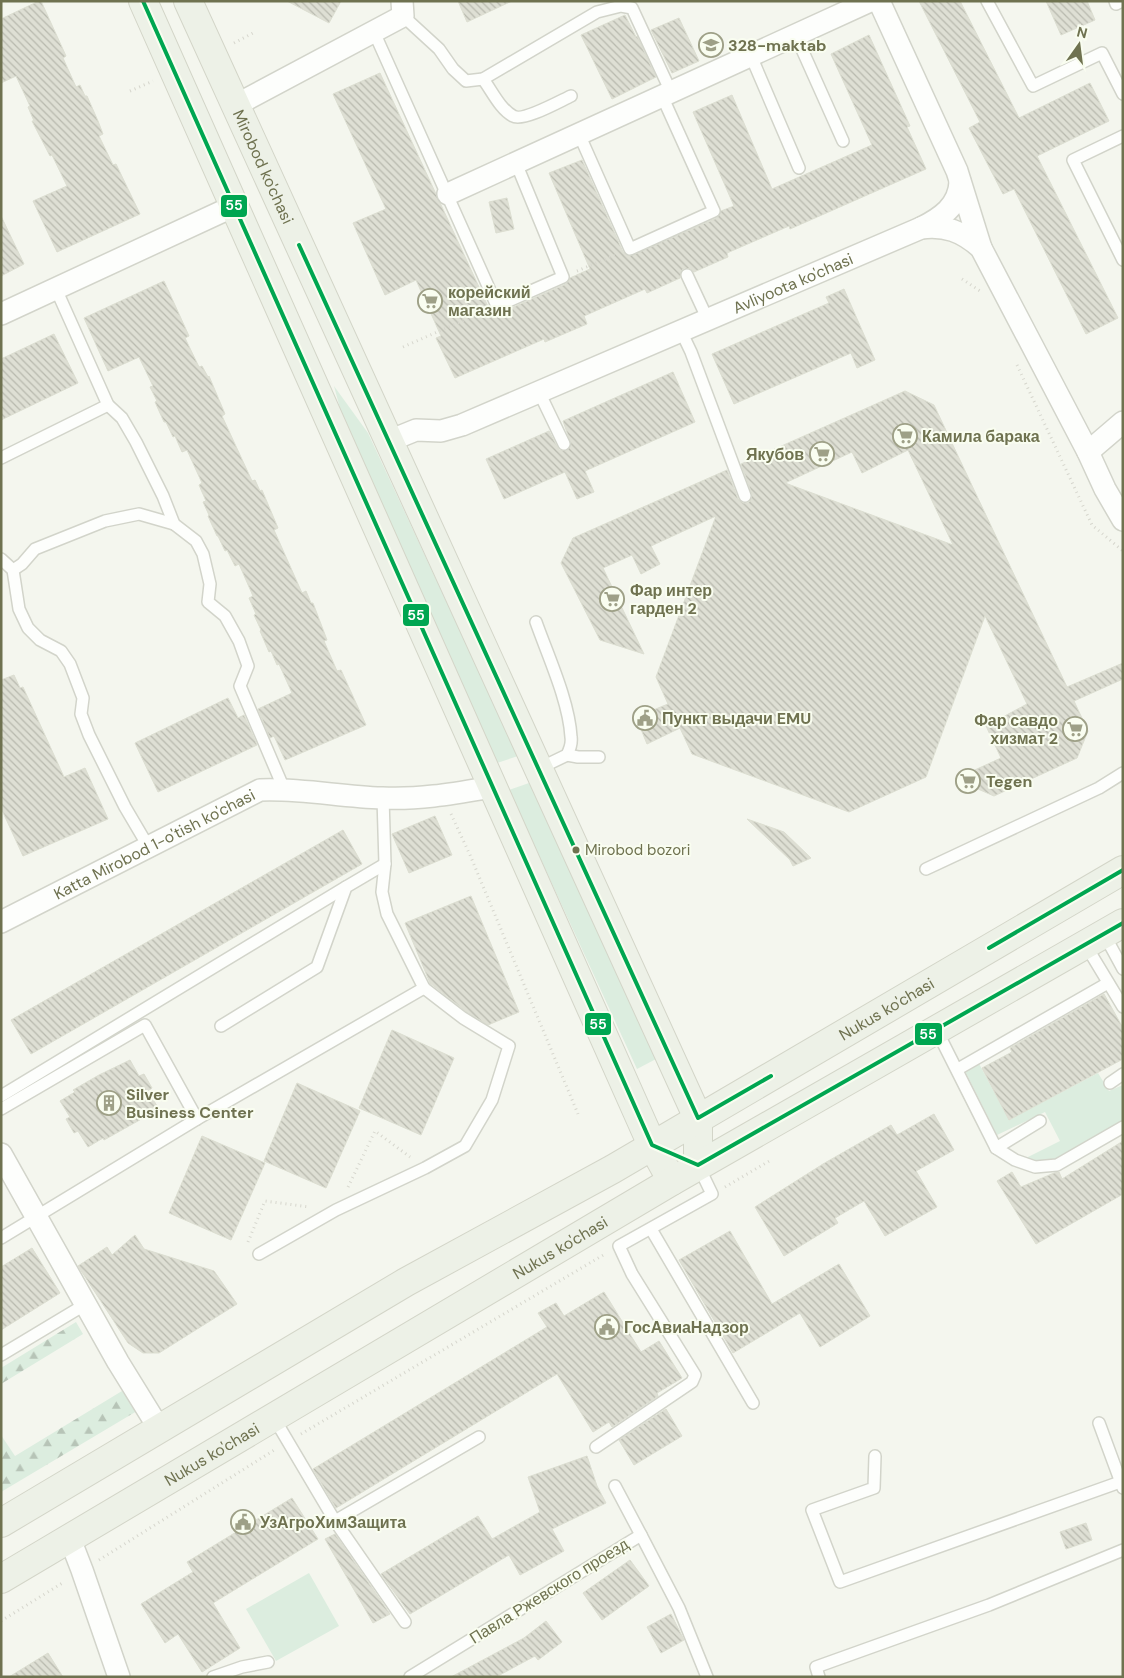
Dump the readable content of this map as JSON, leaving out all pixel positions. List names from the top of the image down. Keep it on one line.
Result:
{"streets":{"main road":["Mirobod ko'chasi","Nukus ko'chasi"],"street":["Avliyoota ko'chasi","Katta Mirobod 1-o'tish ko'chasi"],"lane":["Павла Ржевского проезд"]},"crossings":[["Mirobod ko'chasi","Avliyoota ko'chasi"],["Mirobod ko'chasi","Nukus ko'chasi"]],"places":{"school or university":["328-maktab"],"supermarket":["корейский магазин","Камила барака","Якубов","Фар интер гарден 2","Фар савдо хизмат 2","Tegen"],"public building":["Пункт выдачи EMU","ГосАвиаНадзор","УзАгроХимЗащита"],"other":["Mirobod bozori"],"building":["Silver Business Center"]},"lines":["transit line 55"],"north":"top"}
